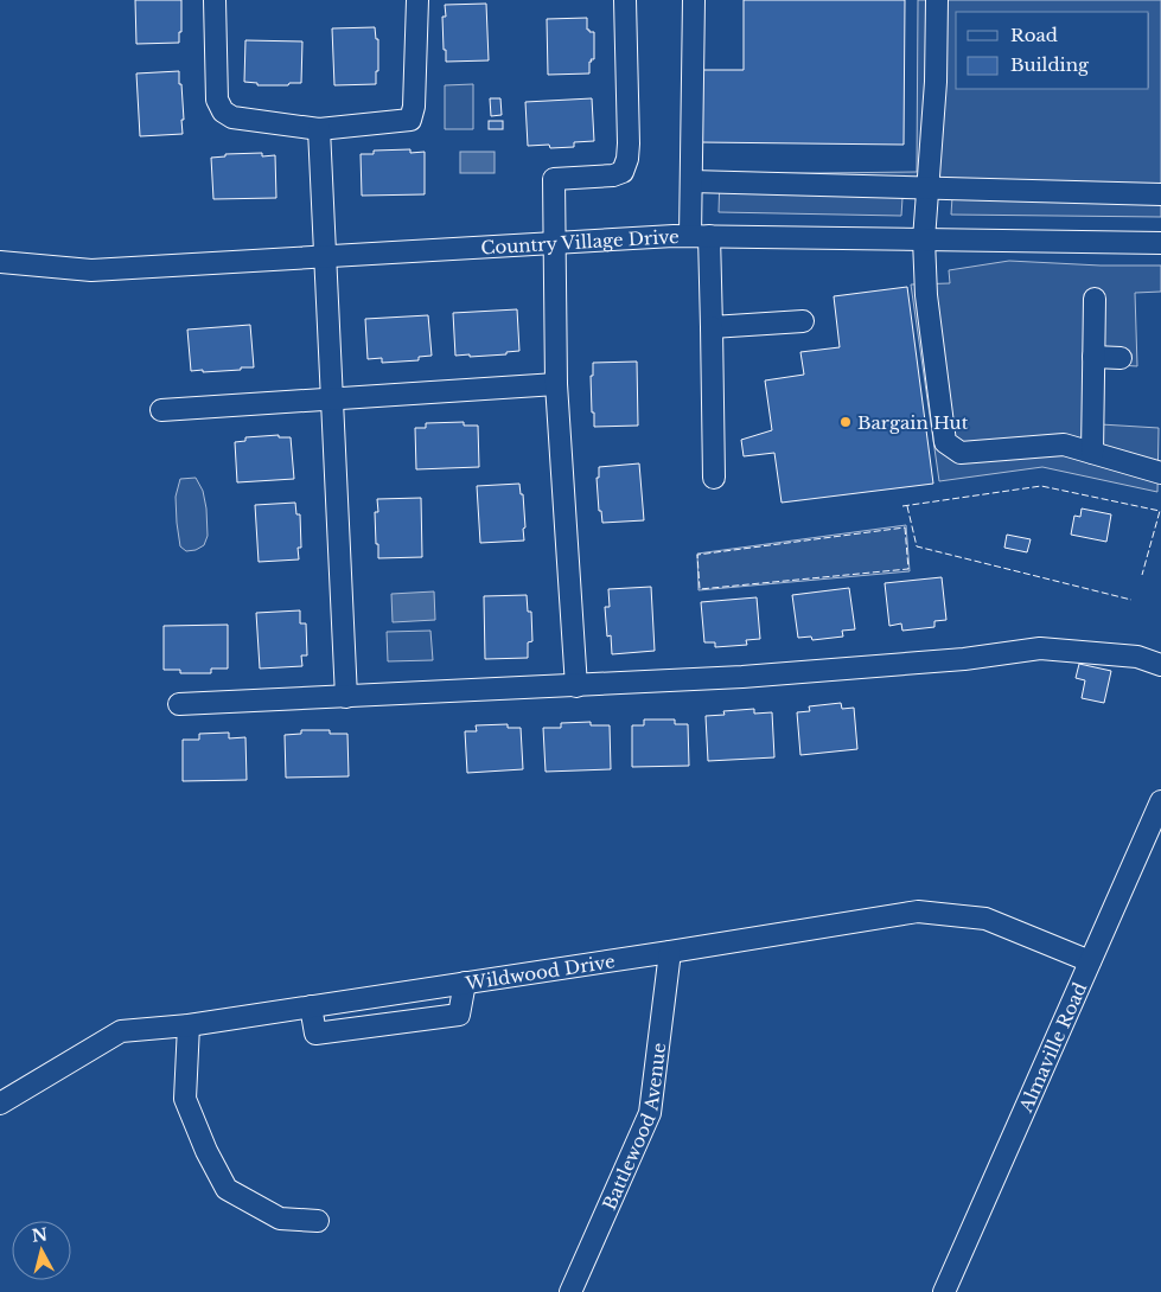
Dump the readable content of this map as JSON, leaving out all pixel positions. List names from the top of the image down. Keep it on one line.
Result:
{"streets":{"street":["Country Village Drive","Wildwood Drive","Almaville Road","Battlewood Avenue"]},"crossings":[["Wildwood Drive","Almaville Road"],["Wildwood Drive","Battlewood Avenue"]],"places":["Bargain Hut"],"legend":["Road","Building"],"north":"top"}
